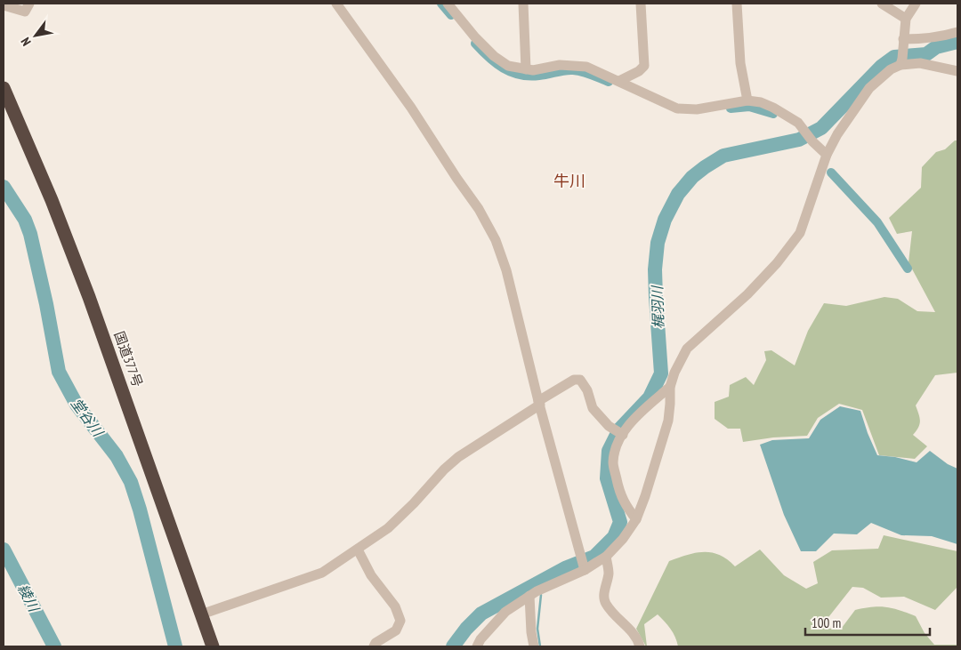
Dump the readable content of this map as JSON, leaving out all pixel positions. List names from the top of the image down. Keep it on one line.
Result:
{"streets":{"highway":["国道377号"]},"districts":["牛川"],"water":["梶羽川","堂谷川","綾川"],"scale_bar":"100 m","north":"bottom left"}
